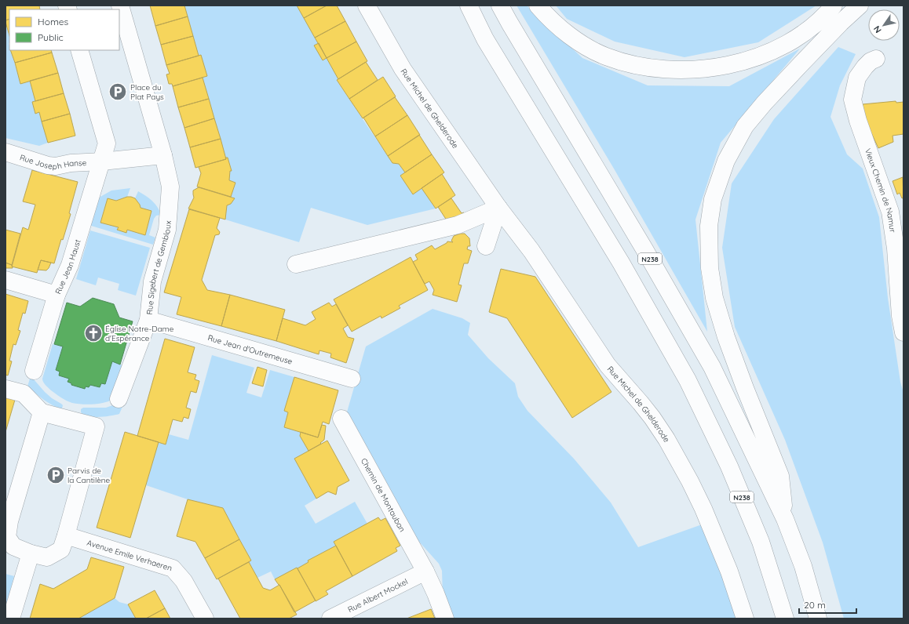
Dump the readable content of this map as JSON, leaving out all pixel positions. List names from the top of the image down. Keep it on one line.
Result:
{"streets":{"main road":["Rue Michel de Ghelderode","Rue Joseph Hanse","Vieux Chemin de Namur","N238","Rue Jean Haust","Rue Sigebert de Gembloux","Rue Jean d'Outremeuse","Chemin de Montauban","Avenue Emile Verhaeren","Rue Albert Mockel"]},"crossings":[["Rue Joseph Hanse","Rue Jean Haust"],["Rue Sigebert de Gembloux","Rue Jean d'Outremeuse"],["Chemin de Montauban","Rue Albert Mockel"]],"places":{"parking":["Place du Plat Pays","Parvis de la Cantilène"],"church":["Église Notre-Dame d'Espérance"]},"legend":["Homes","Public"],"scale_bar":"20 m","north":"bottom left"}
